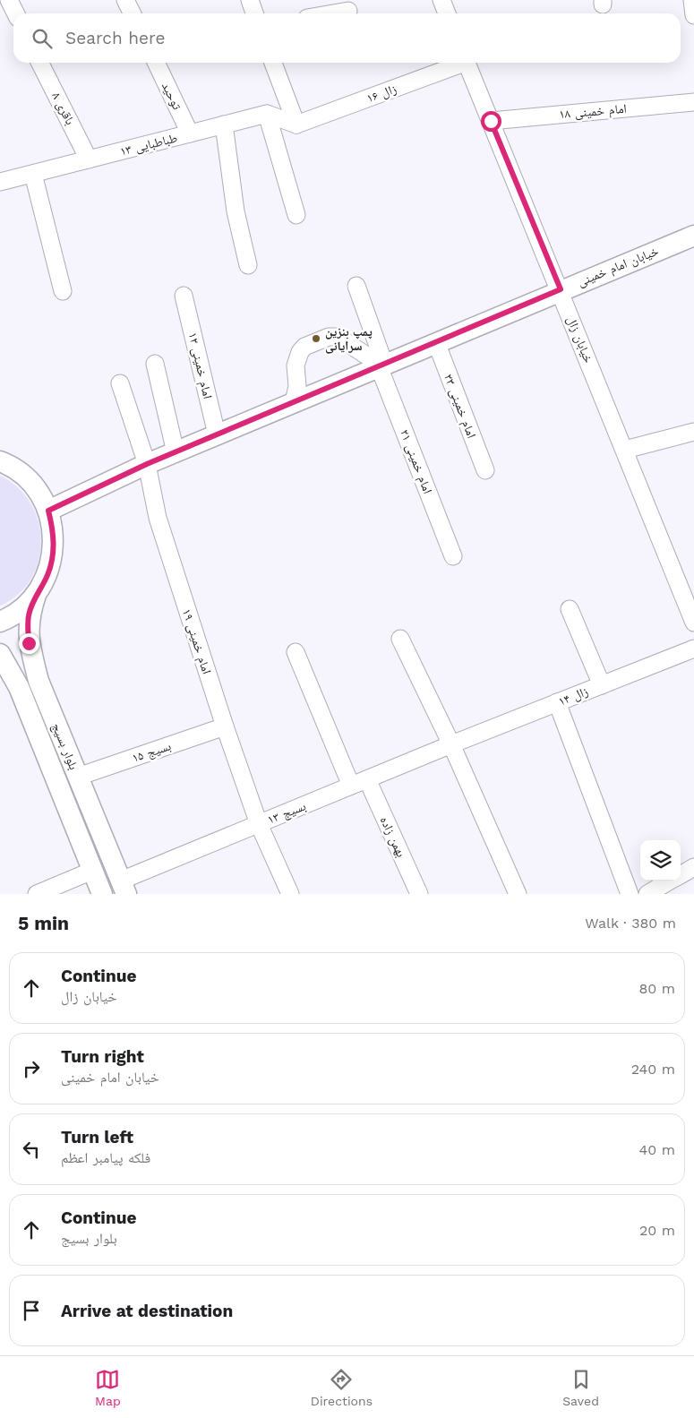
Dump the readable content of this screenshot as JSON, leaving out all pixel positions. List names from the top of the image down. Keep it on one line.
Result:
{"streets":{"main road":["خیابان امام خمینی","بلوار بسیج"],"street":["زال ۱۶","توحید","باقری ۸","امام خمینی ۱۸","طباطبایی ۱۳","خیابان زال","امام خمینی ۱۲","امام خمینی ۲۳","امام خمینی ۲۱","امام خمینی ۱۹","زال ۱۴","بسیج ۱۵","بسیج ۱۳","بهمن زاده"]},"crossings":[["توحید","طباطبایی ۱۳"],["باقری ۸","طباطبایی ۱۳"],["امام خمینی ۱۸","خیابان زال"],["خیابان امام خمینی","خیابان زال"],["خیابان امام خمینی","امام خمینی ۱۲"],["خیابان امام خمینی","امام خمینی ۲۳"],["خیابان امام خمینی","امام خمینی ۲۱"],["خیابان امام خمینی","امام خمینی ۱۹"],["امام خمینی ۱۹","بسیج ۱۵"],["امام خمینی ۱۹","بسیج ۱۳"],["زال ۱۴","بسیج ۱۳"],["بلوار بسیج","بسیج ۱۵"],["بلوار بسیج","بسیج ۱۳"],["بسیج ۱۳","بهمن زاده"]],"places":["پمپ بنزین سرایانی"],"page":{"search":"Search here","heading":["5 min","Walk · 380 m"],"list":[["Continue","خیابان زال","80 m"],["Turn right","خیابان امام خمینی","240 m"],["Turn left","فلکه پیامبر اعظم","40 m"],["Continue","بلوار بسیج","20 m"],"Arrive at destination"],"nav":["Map","Directions","Saved"]}}
